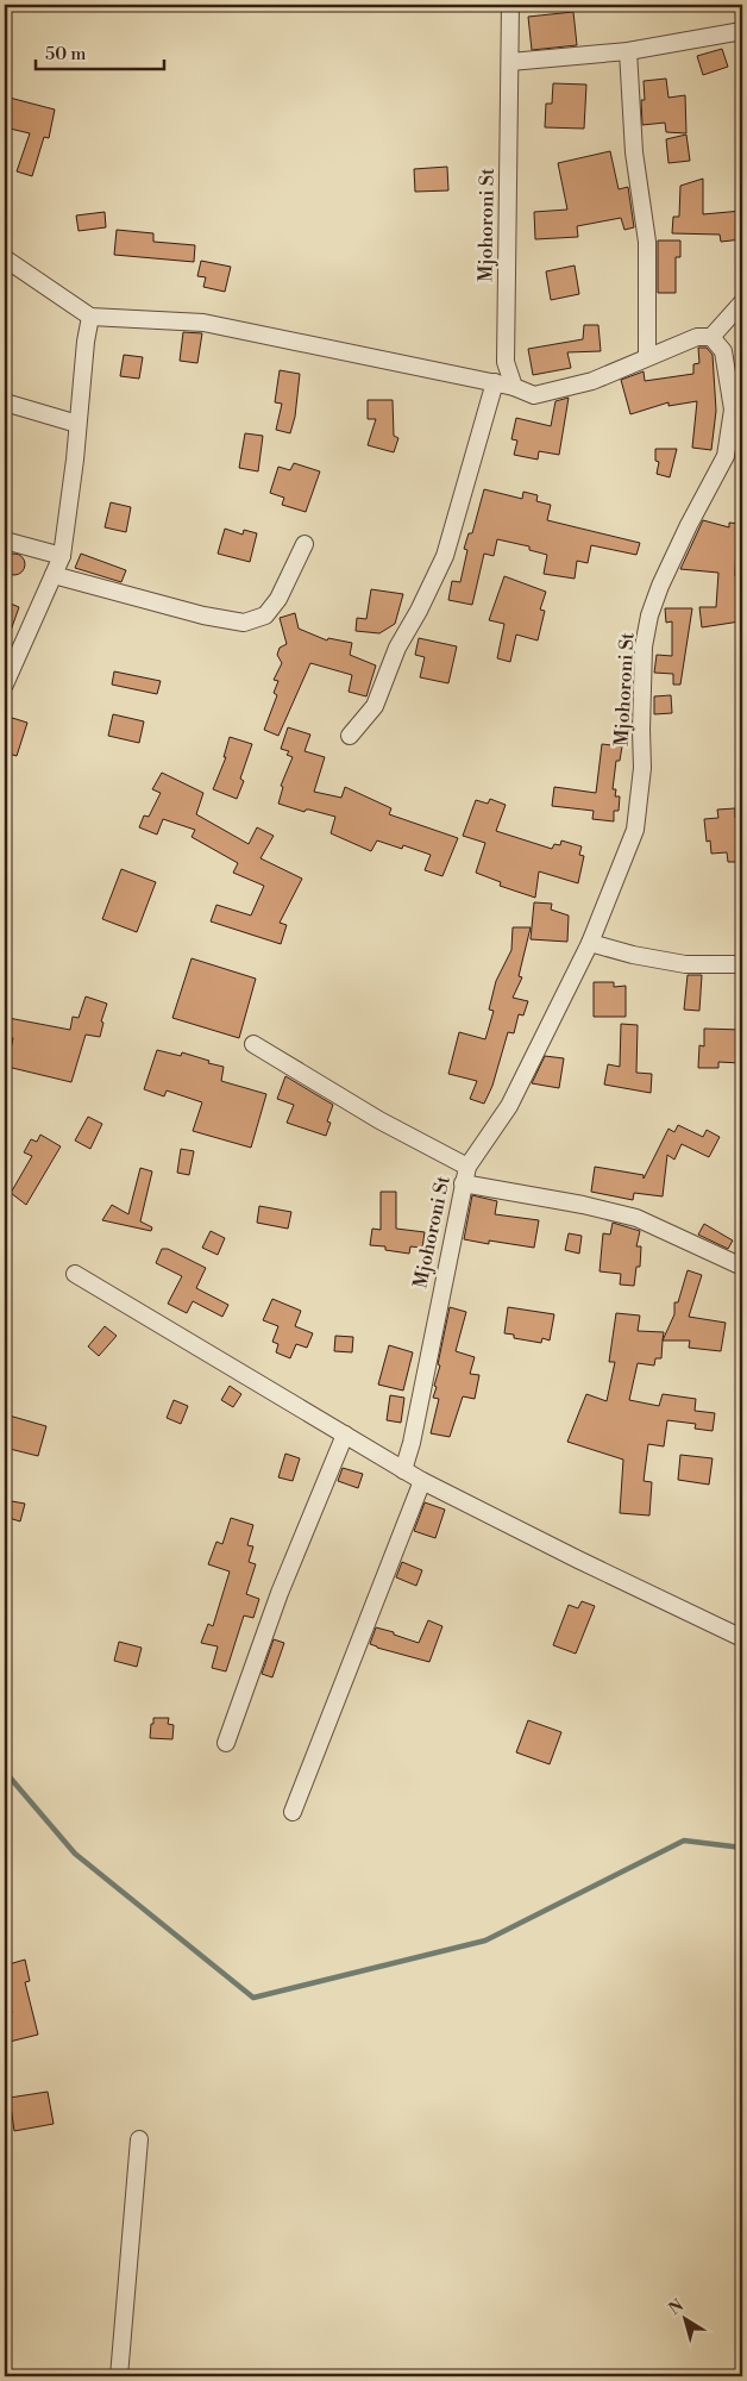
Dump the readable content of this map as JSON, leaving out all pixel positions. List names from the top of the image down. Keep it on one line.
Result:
{"streets":{"street":["Mjohoroni St"]},"scale_bar":"50 m","north":"top left"}
